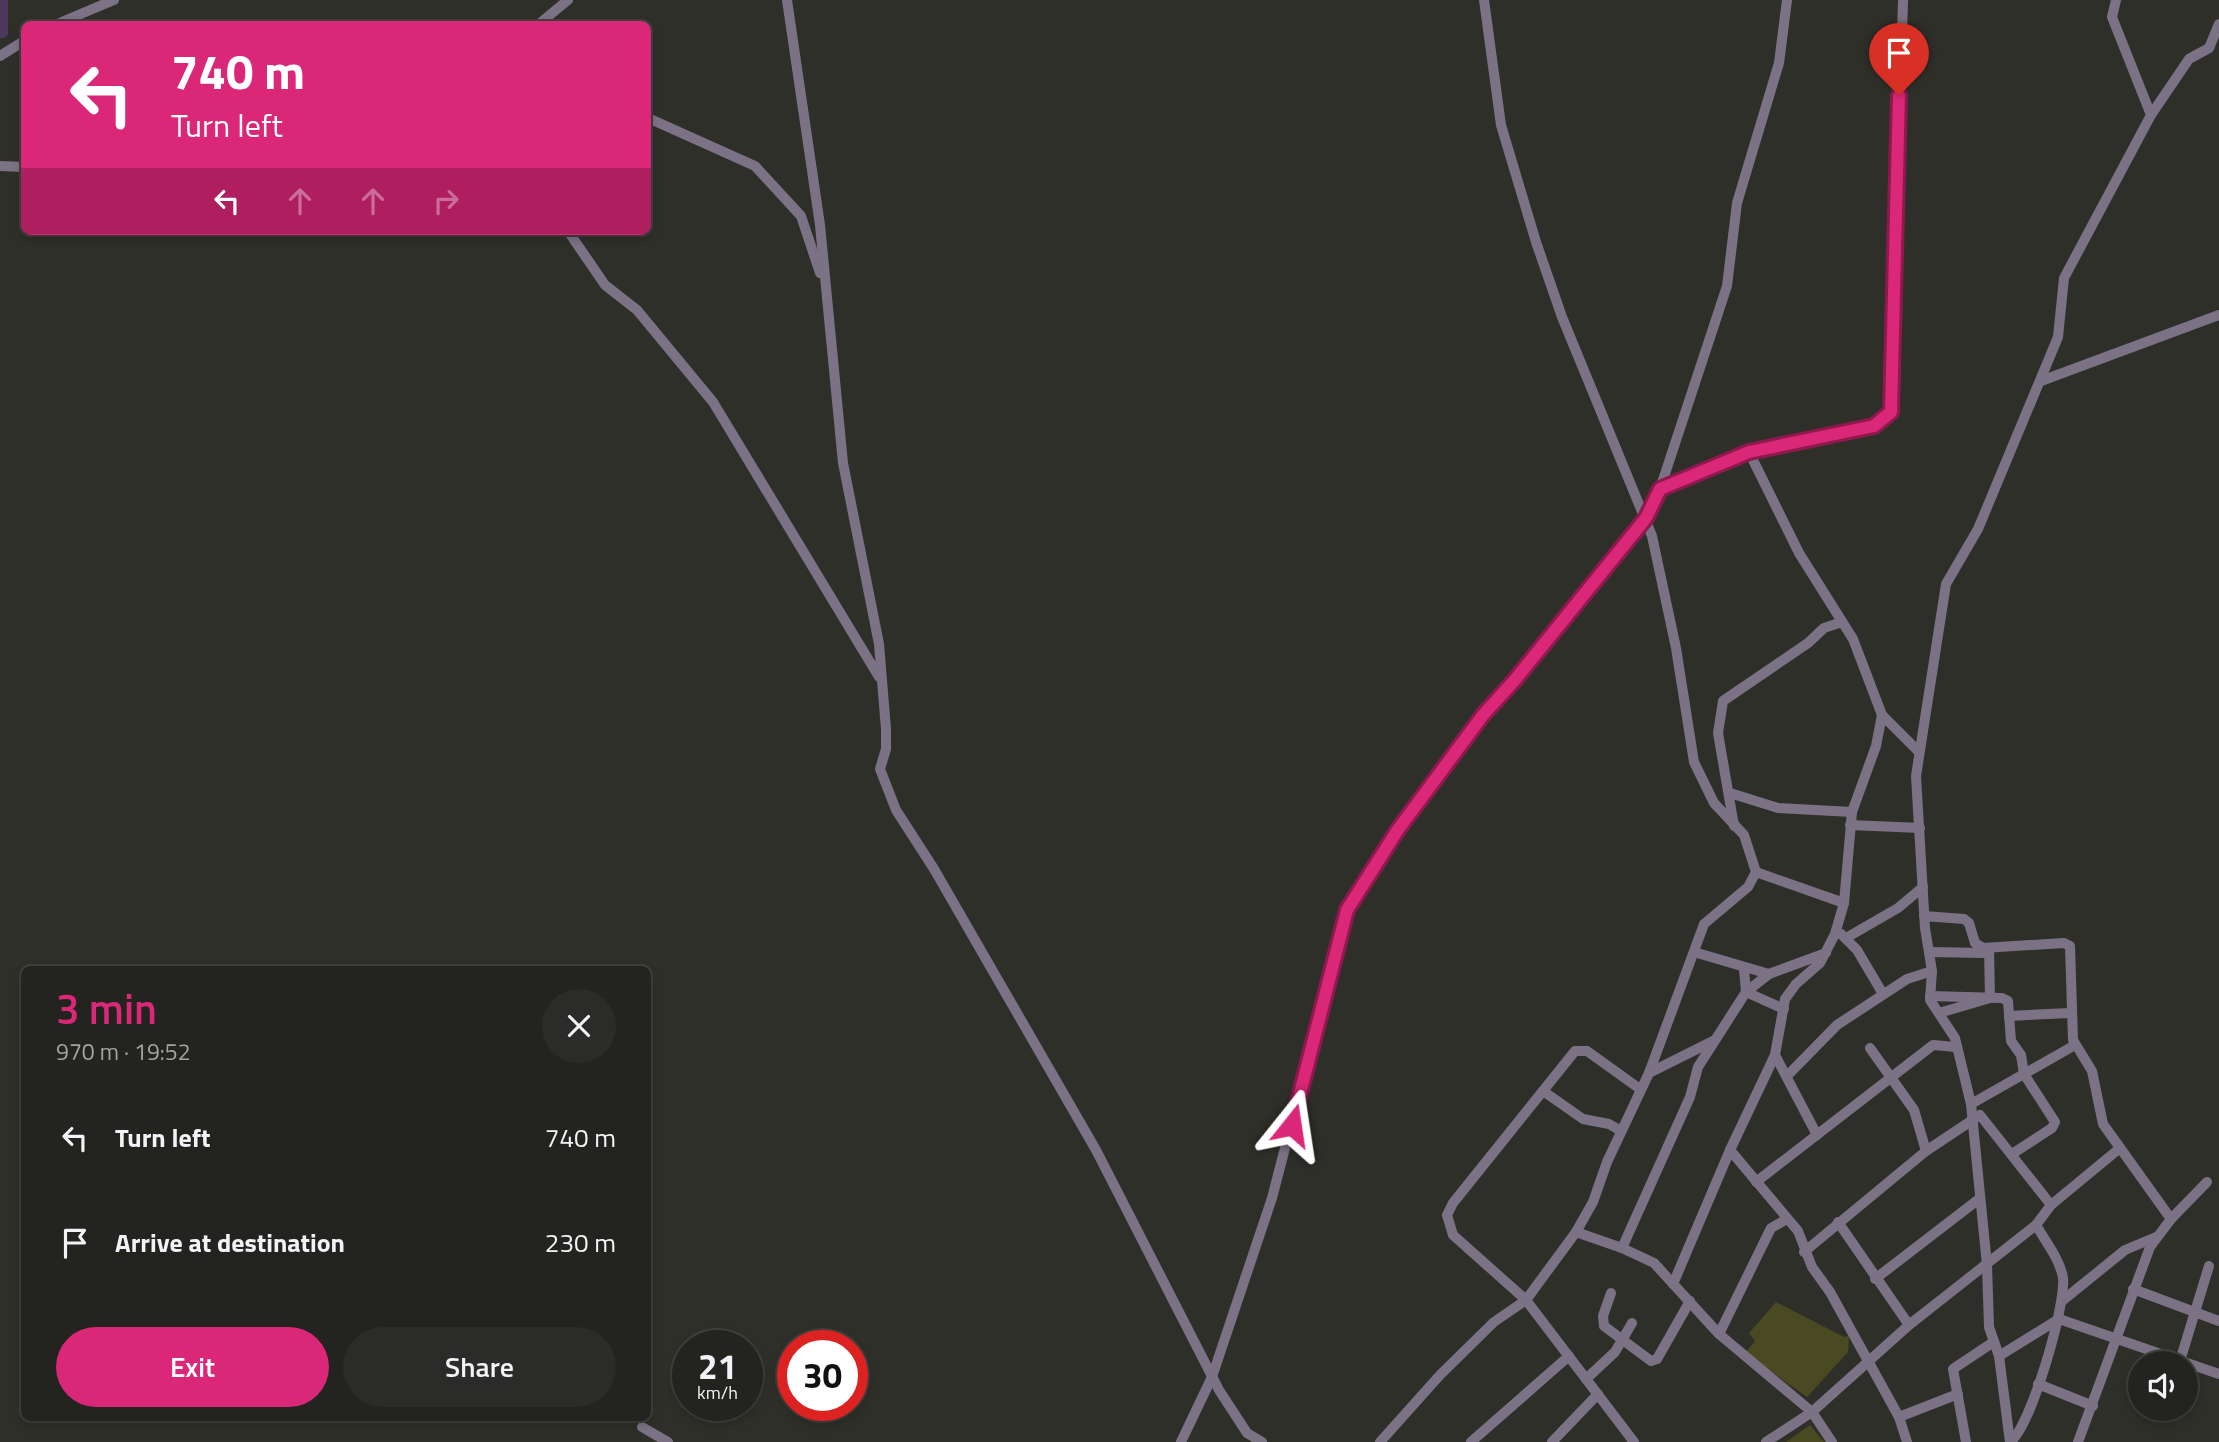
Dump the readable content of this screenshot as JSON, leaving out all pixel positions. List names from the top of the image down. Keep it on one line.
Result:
{"page":{"turn":["740 m","Turn left"],"heading":["3 min","970 m · 19:52"],"list":[{"name":"Turn left","value":"740 m"},{"name":"Arrive at destination","value":"230 m"}],"buttons":["Exit","Share"],"speed":"21 km/h","limit":"30"}}
